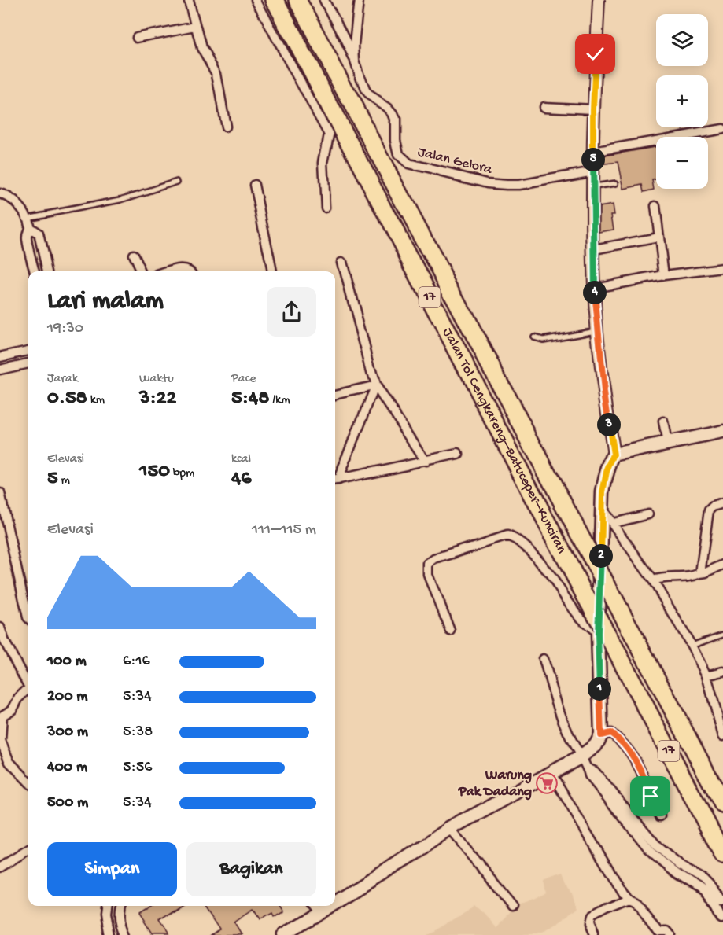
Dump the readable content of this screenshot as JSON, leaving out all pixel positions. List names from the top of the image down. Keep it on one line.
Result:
{"streets":{"highway":["17","Jalan Tol Cengkareng–Batuceper–Kunciran"],"street":["Jalan Gelora"]},"places":{"supermarket":["Warung Pak Dadang"]},"page":{"map_buttons":["+","−"],"pins":["5","4","3","2","1"],"heading":["Lari malam","19:30"],"stats":[["Jarak","0.58 km"],["Waktu","3:22"],["Pace","5:48 /km"],["Elevasi","5 m"],["150 bpm"],["kcal","46"]],"chart":["Elevasi","111–115 m"],"list":[{"name":"100 m","note":"6:16"},{"name":"200 m","note":"5:34"},{"name":"300 m","note":"5:38"},{"name":"400 m","note":"5:56"},{"name":"500 m","note":"5:34"}],"buttons":["Simpan","Bagikan"]}}
